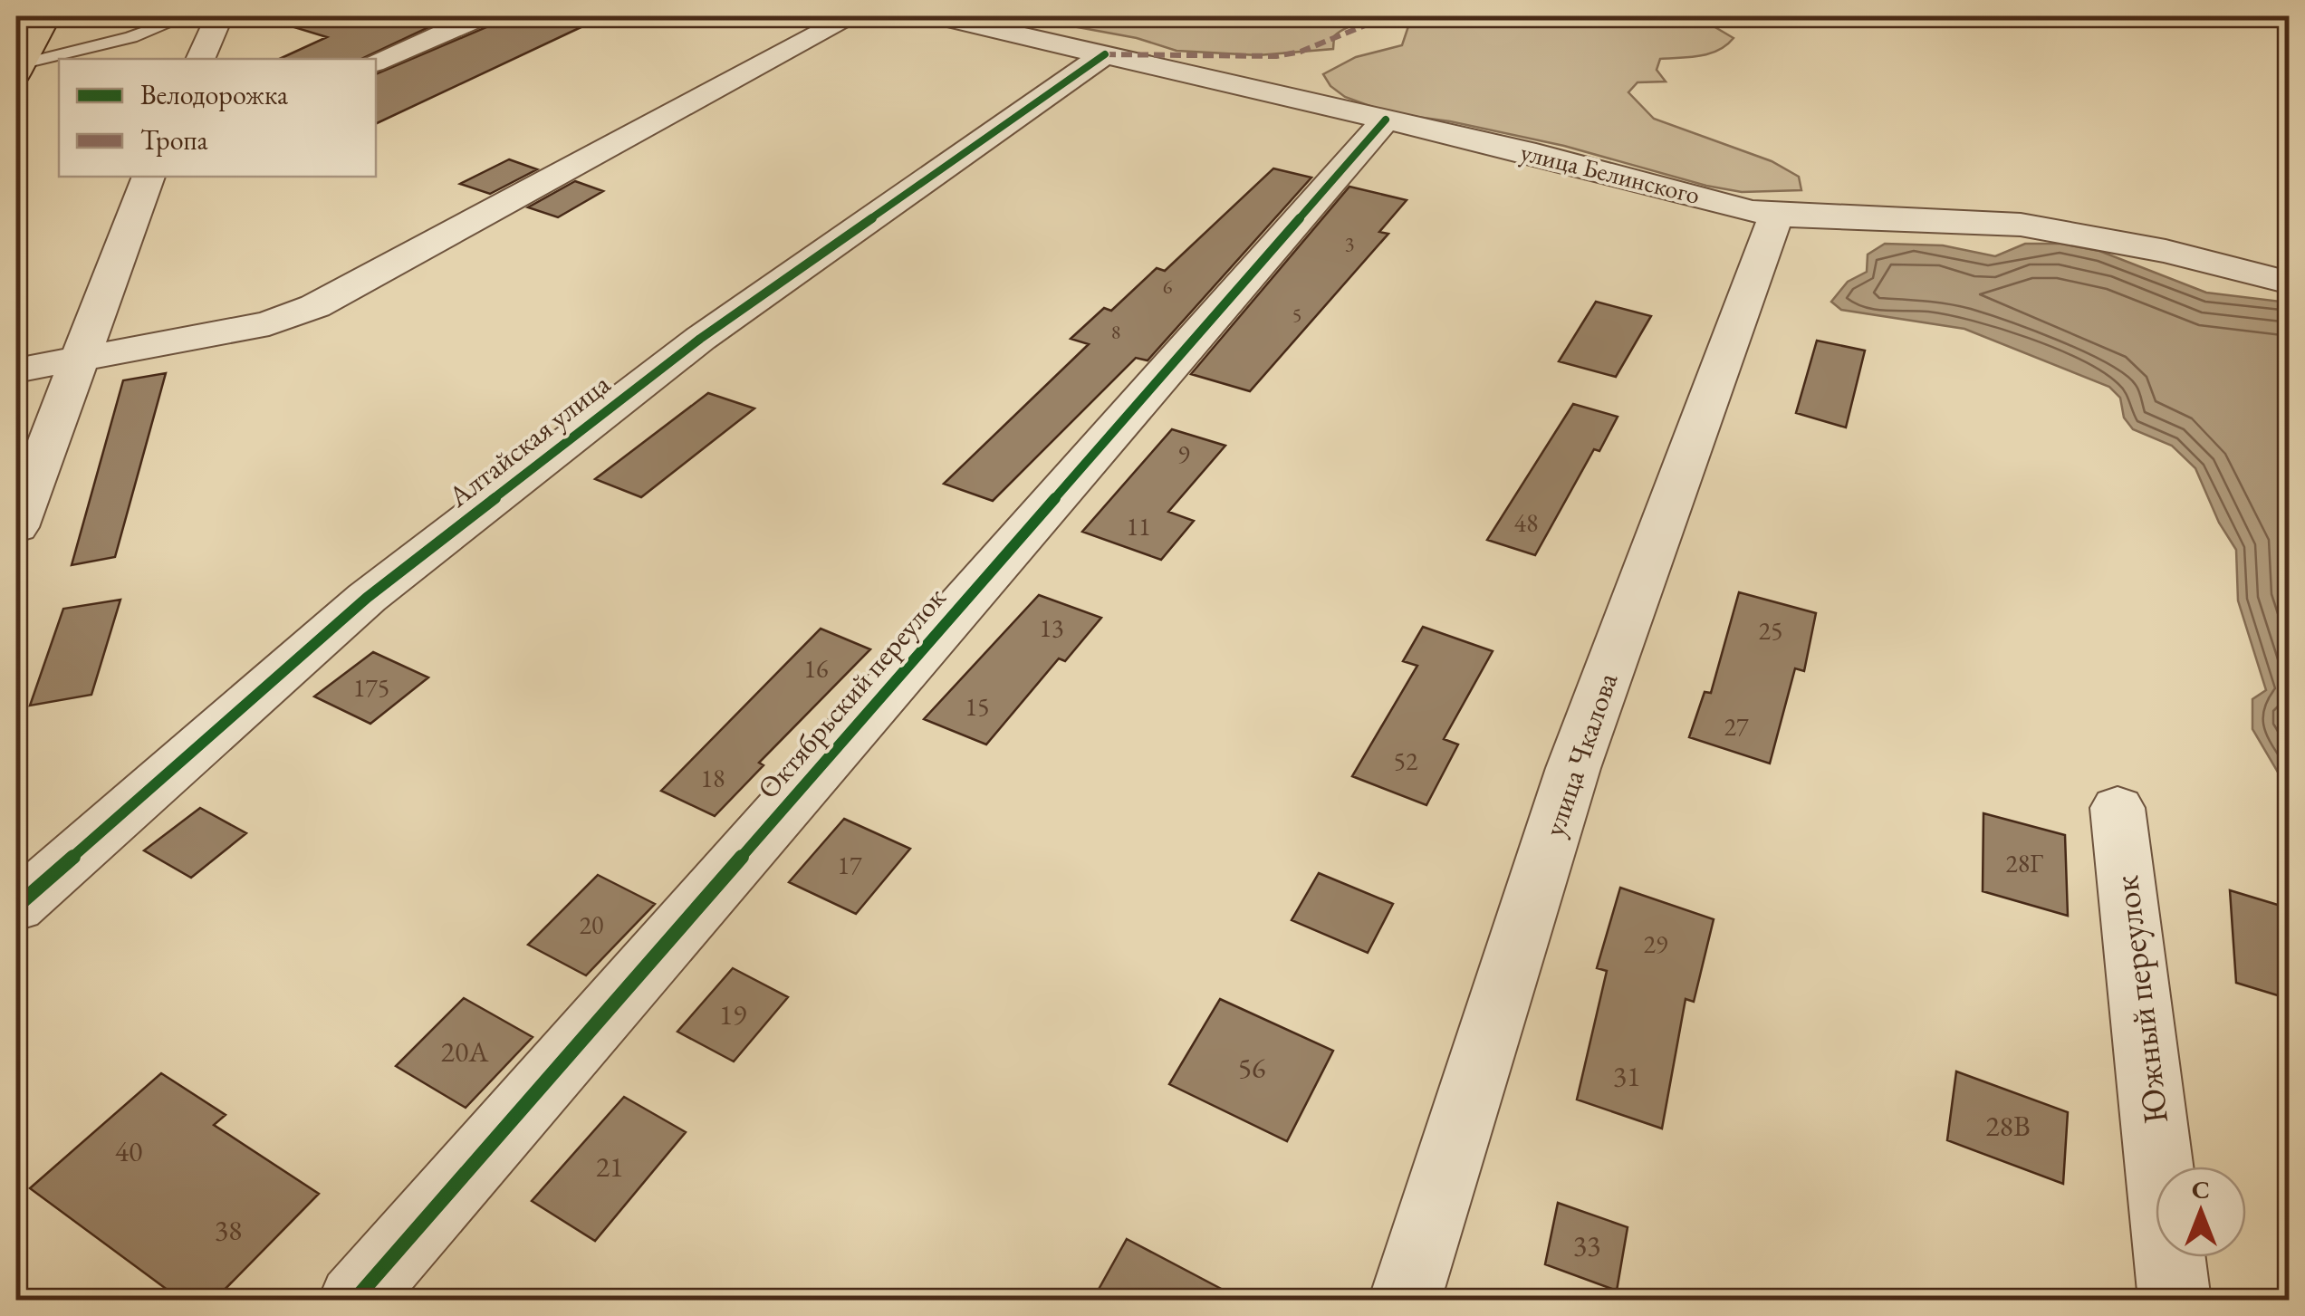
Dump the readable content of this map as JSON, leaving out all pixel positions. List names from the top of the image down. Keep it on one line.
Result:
{"streets":{"street":["улица Белинского","Алтайская улица","Октябрьский переулок","улица Чкалова","Южный переулок"]},"crossings":[["улица Белинского","Алтайская улица"],["улица Белинского","Октябрьский переулок"],["улица Белинского","улица Чкалова"]],"house_numbers":["3","6","5","8","9","48","11","13","25","16","175","15","27","52","18","28Г","17","20","29","19","20А","56","31","28В","40","21","38","33"],"legend":["Велодорожка","Тропа"],"north":"top"}
